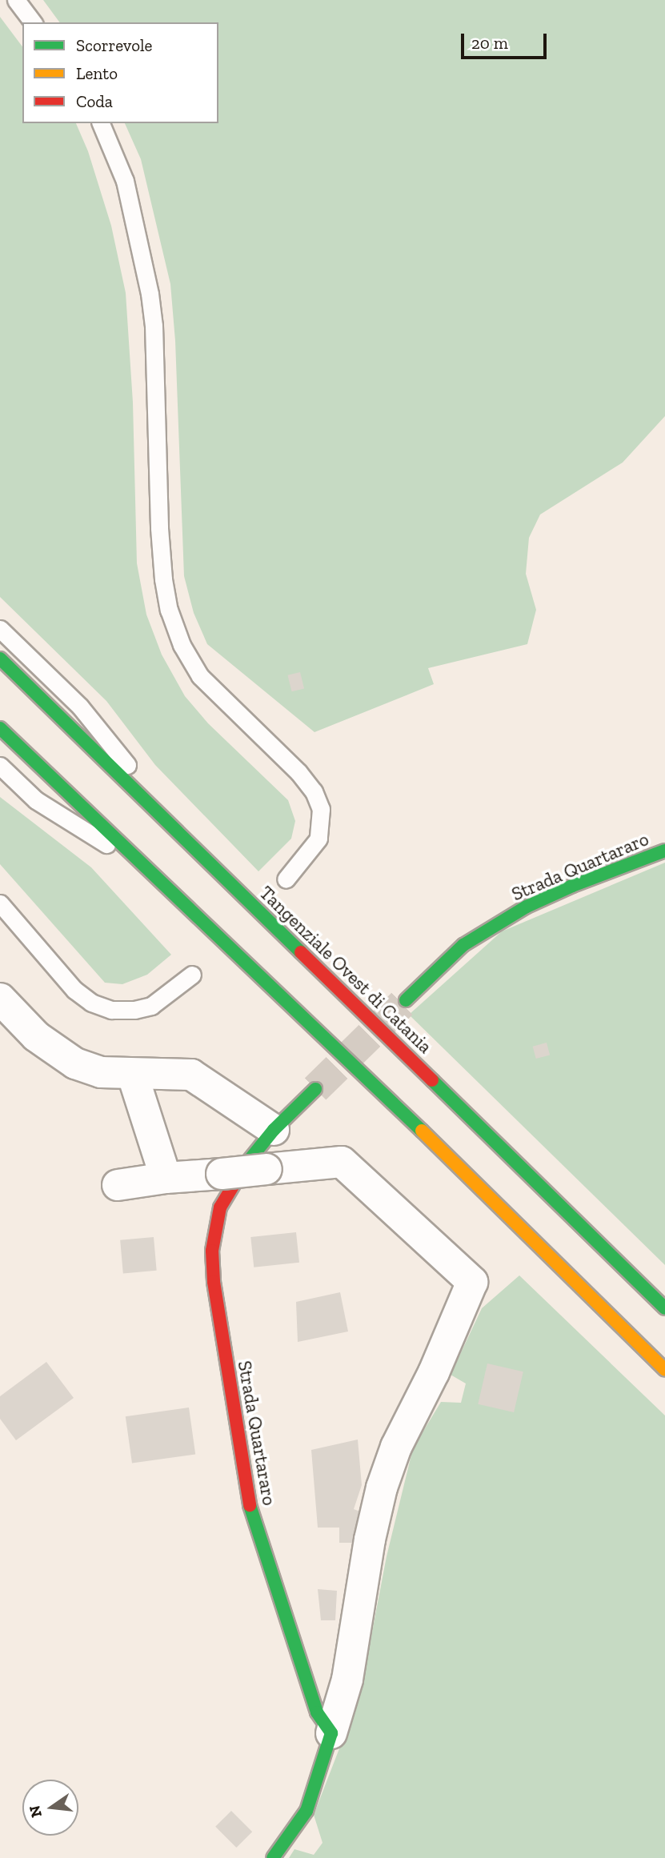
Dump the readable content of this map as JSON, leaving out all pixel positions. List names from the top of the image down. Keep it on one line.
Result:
{"streets":{"main road":["Strada Quartararo","Tangenziale Ovest di Catania"]},"legend":["Scorrevole","Lento","Coda"],"scale_bar":"20 m","north":"left"}
